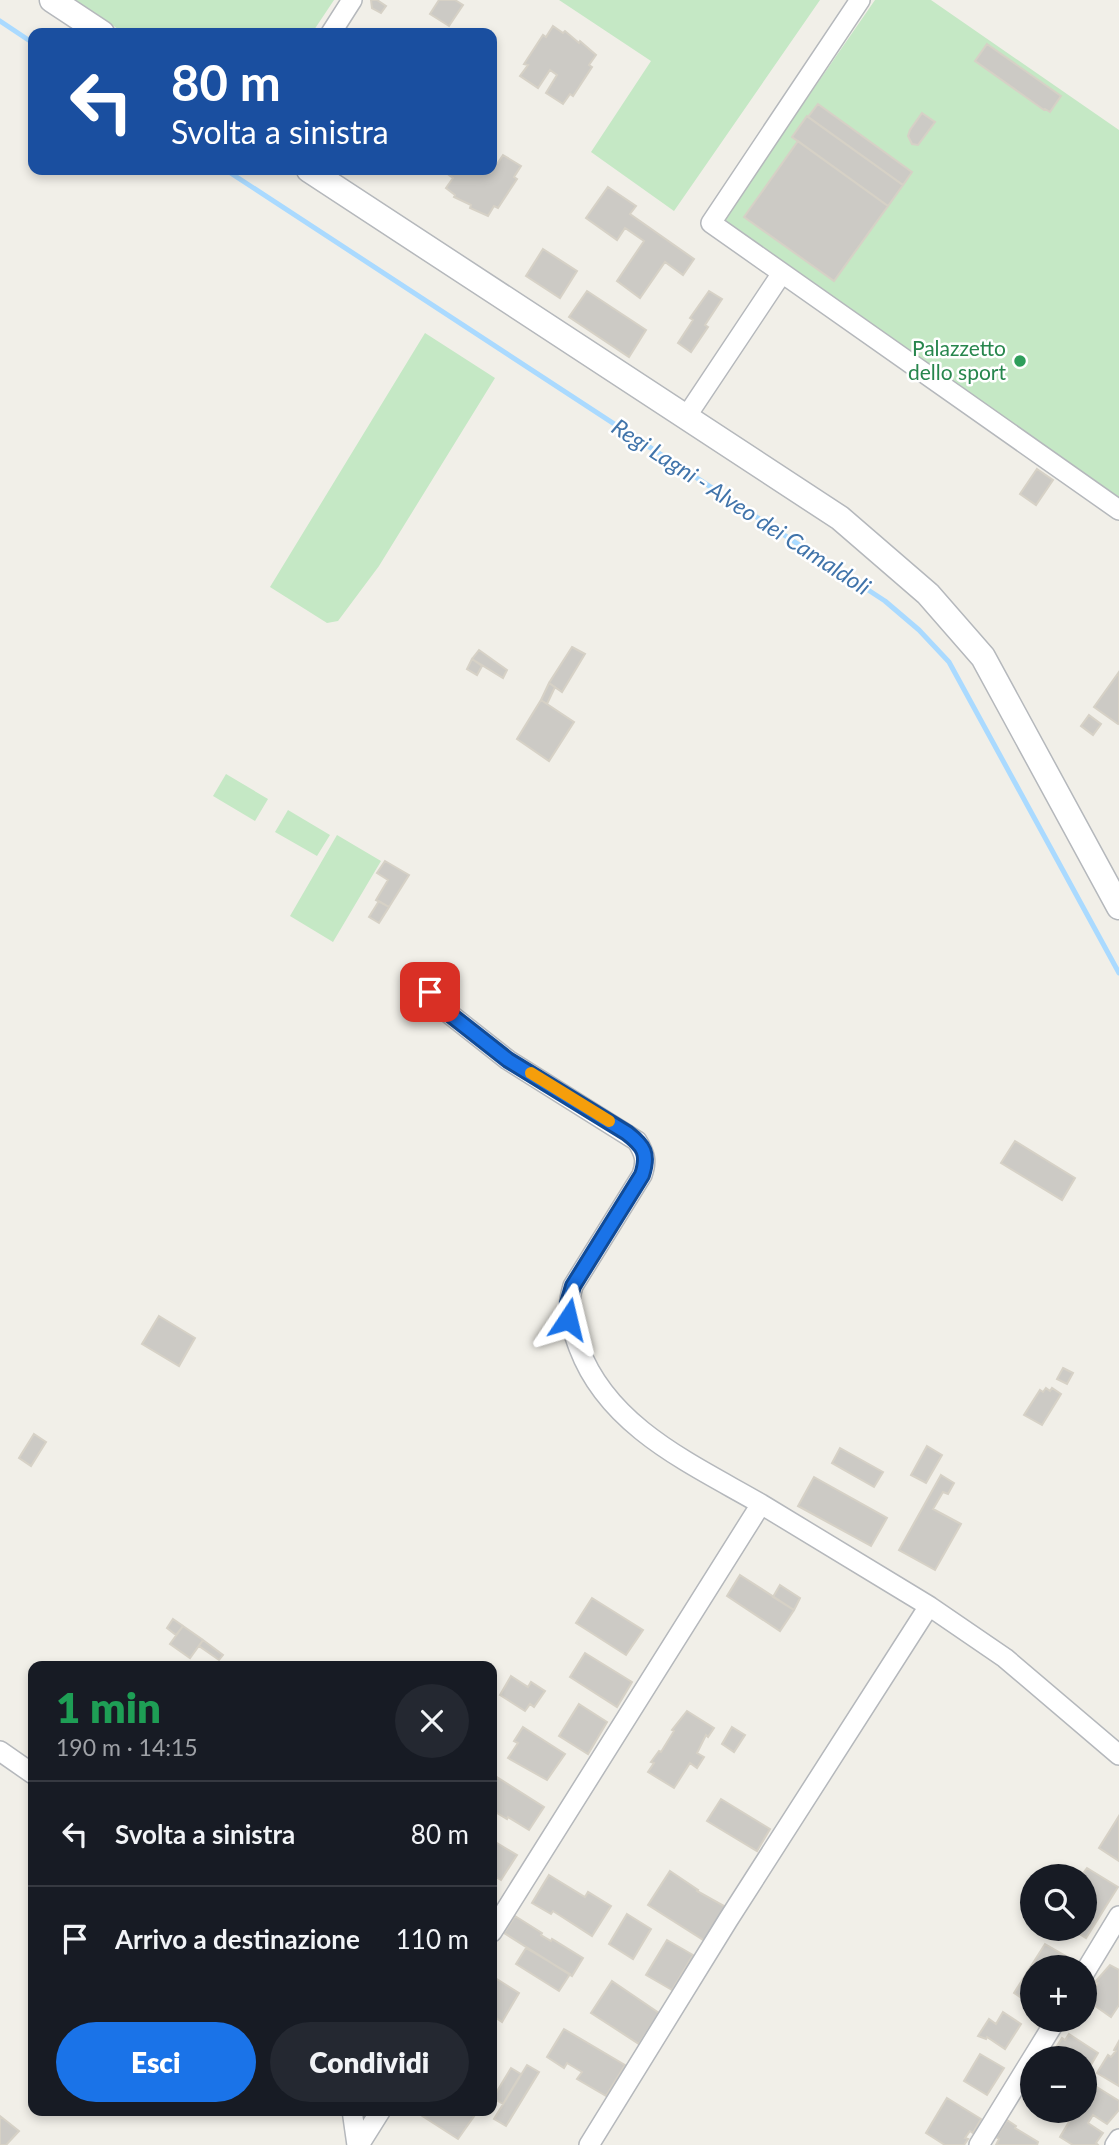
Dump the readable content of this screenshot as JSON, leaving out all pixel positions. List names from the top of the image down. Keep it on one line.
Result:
{"water":["Regi Lagni - Alveo dei Camaldoli"],"places":["Palazzetto dello sport"],"page":{"turn":["80 m","Svolta a sinistra"],"heading":["1 min","190 m · 14:15"],"list":[{"name":"Svolta a sinistra","value":"80 m"},{"name":"Arrivo a destinazione","value":"110 m"}],"map_buttons":["+","−"],"buttons":["Esci","Condividi"]}}
